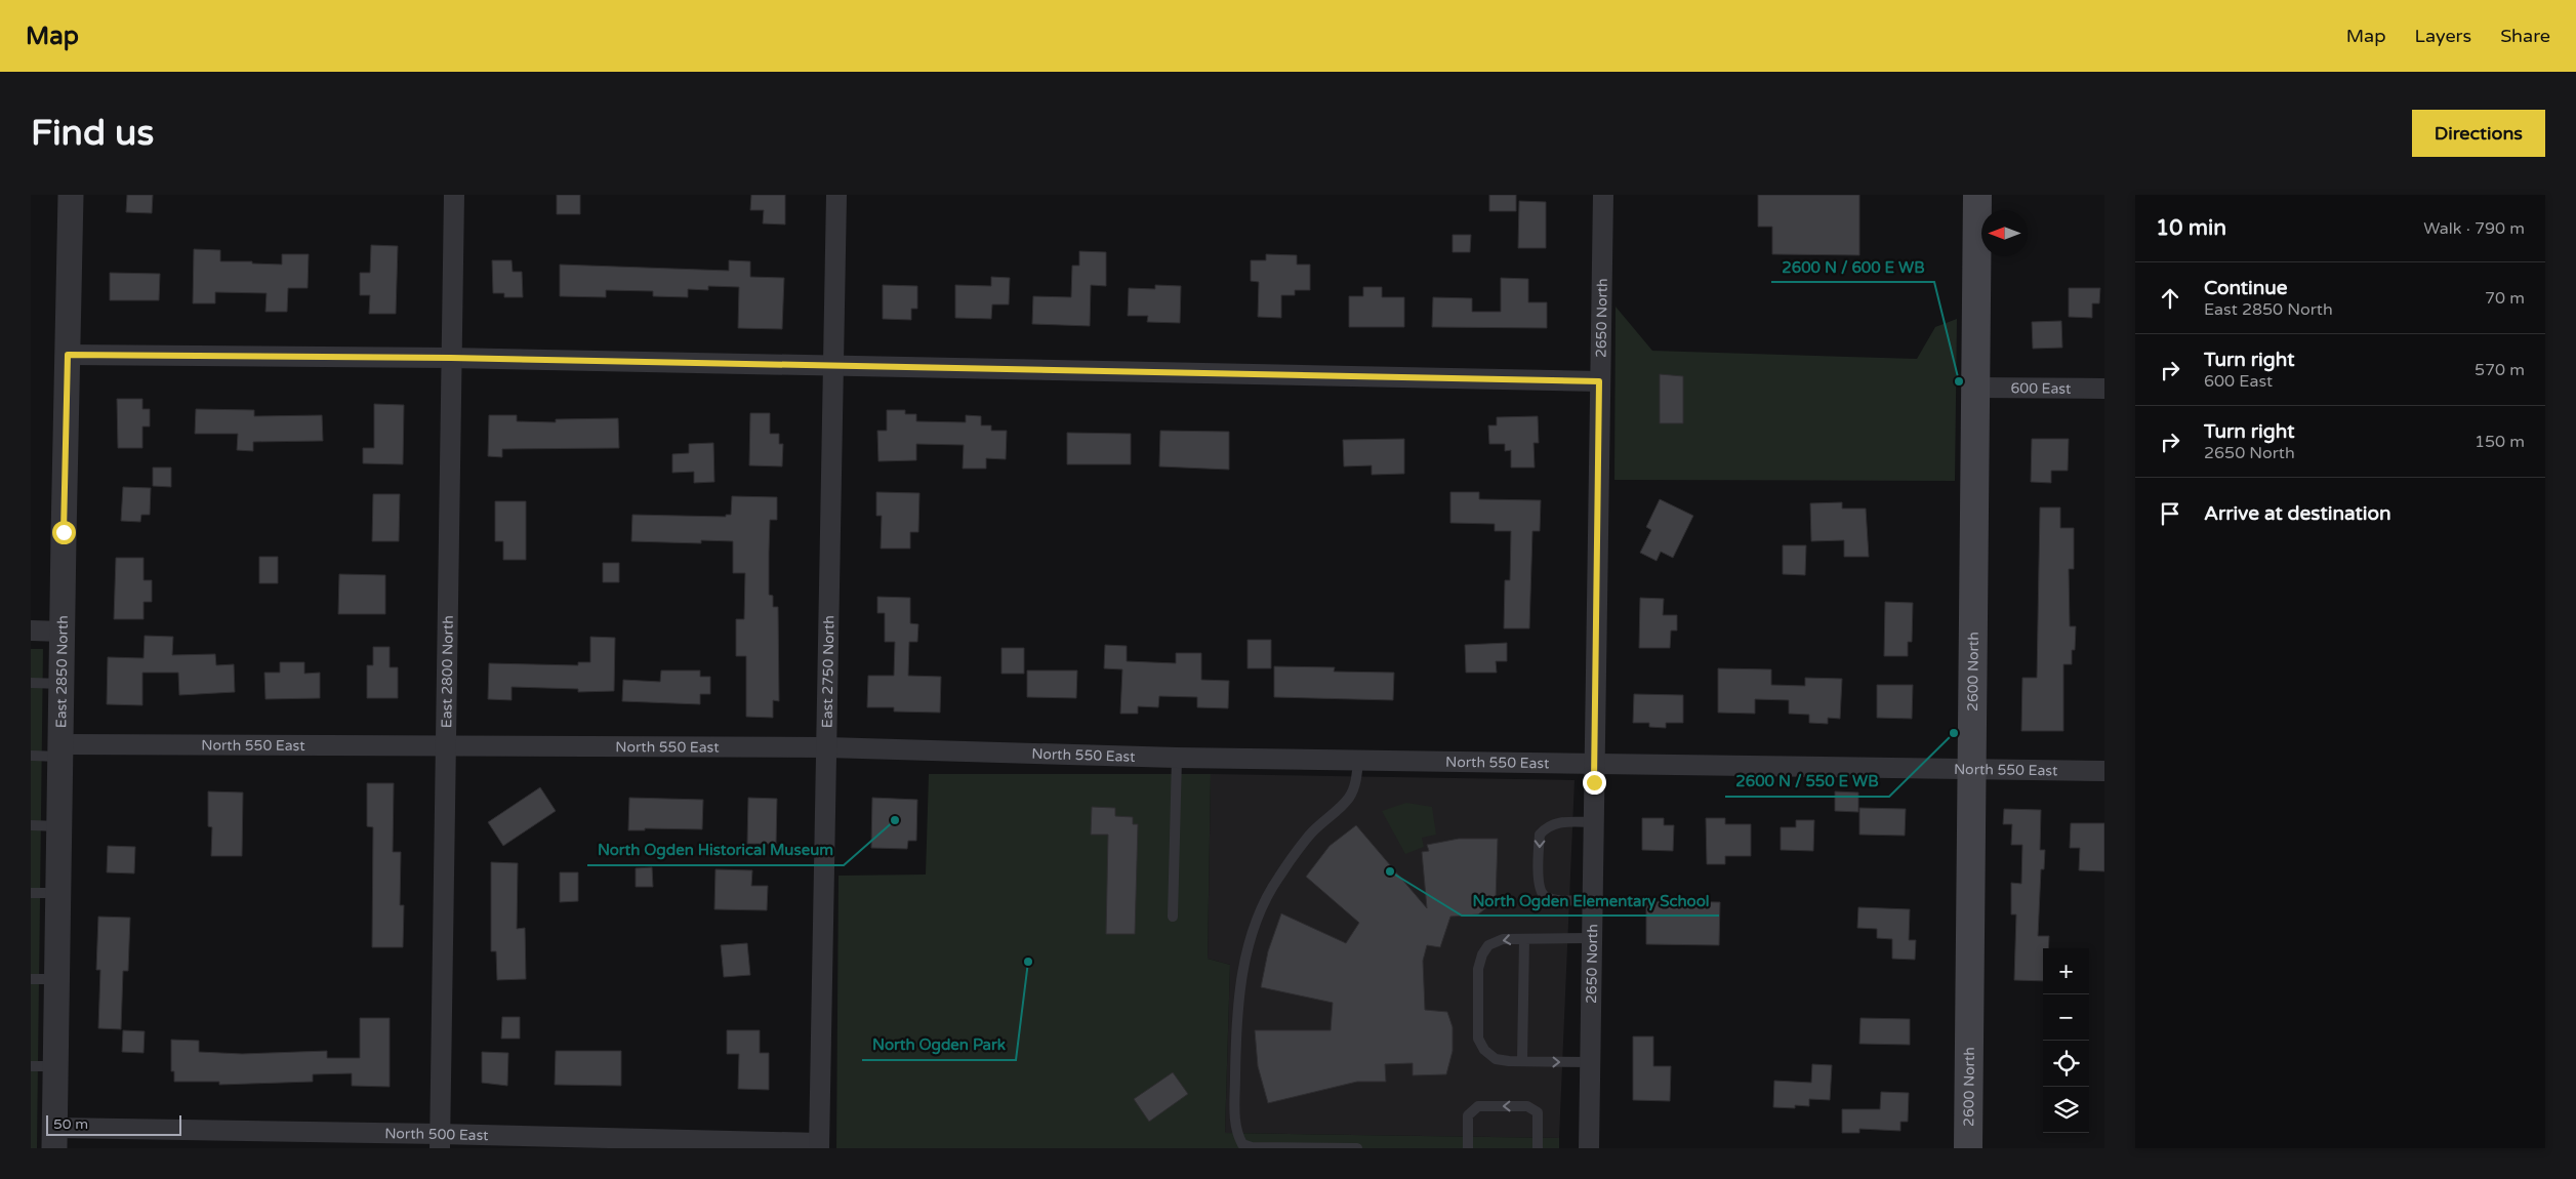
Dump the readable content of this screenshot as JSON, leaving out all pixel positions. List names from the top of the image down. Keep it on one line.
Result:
{"streets":{"main road":["2600 North"],"street":["2650 North","600 East","East 2850 North","East 2800 North","East 2750 North","North 550 East","North 500 East"]},"crossings":[["2650 North","North 550 East"],["600 East","2600 North"],["East 2850 North","North 550 East"],["East 2850 North","North 500 East"],["East 2800 North","North 550 East"],["East 2800 North","North 500 East"],["East 2750 North","North 550 East"],["East 2750 North","North 500 East"],["2600 North","North 550 East"]],"places":["2600 N / 600 E WB","2600 N / 550 E WB","North Ogden Historical Museum","North Ogden Elementary School","North Ogden Park"],"scale_bar":"50 m","north":"left","page":{"header":"Map","nav":["Map","Layers","Share"],"buttons":"Directions","title":"Find us","heading":["10 min","Walk · 790 m"],"list":[["Continue","East 2850 North","70 m"],["Turn right","600 East","570 m"],["Turn right","2650 North","150 m"],"Arrive at destination"],"map_buttons":["+","−"],"scale":"50 m"}}
